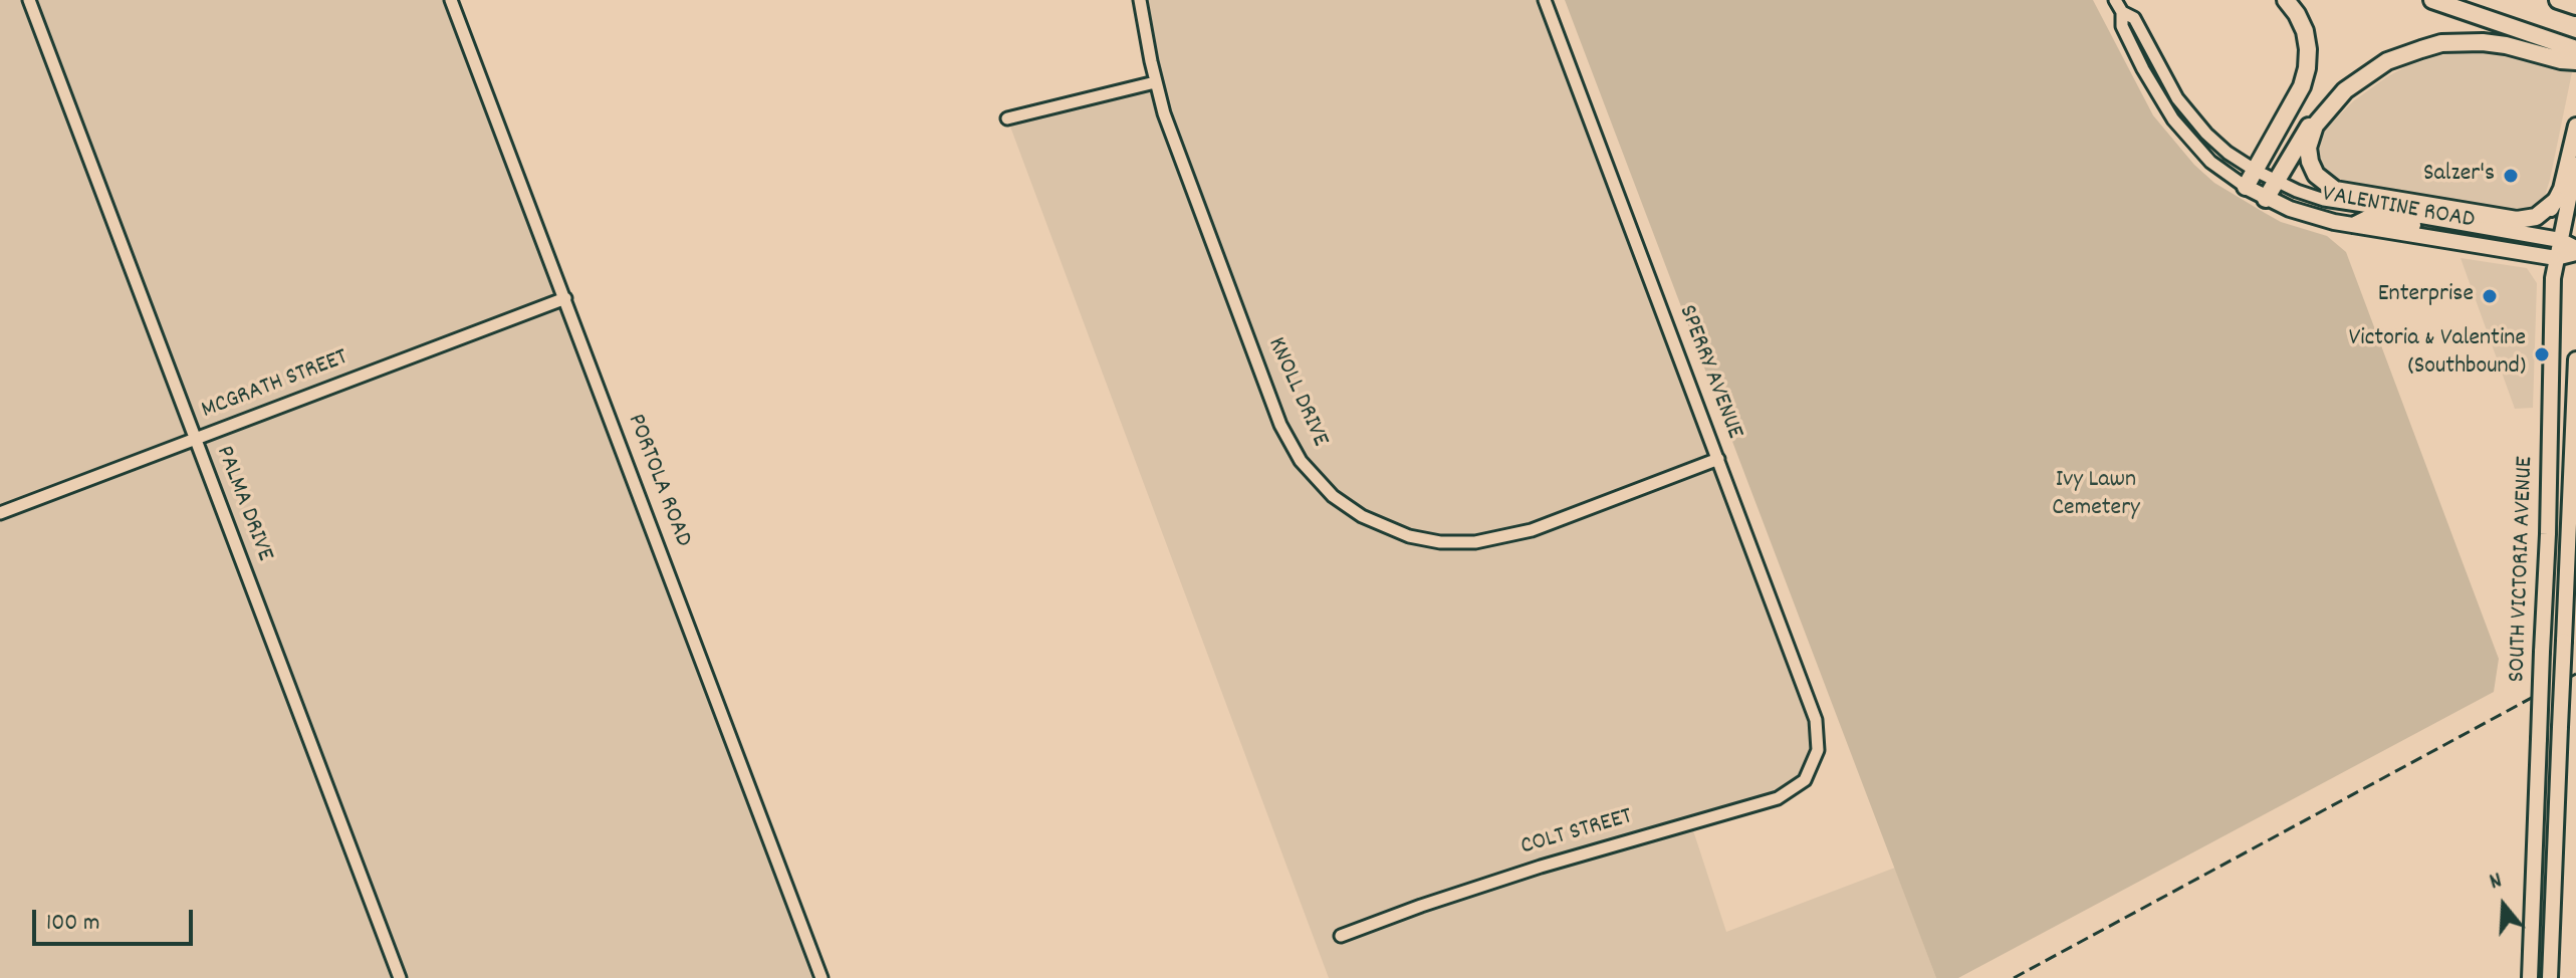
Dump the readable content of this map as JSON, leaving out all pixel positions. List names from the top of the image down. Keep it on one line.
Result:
{"streets":{"main road":["VALENTINE ROAD","SOUTH VICTORIA AVENUE"],"street":["SPERRY AVENUE","MCGRATH STREET","KNOLL DRIVE","PORTOLA ROAD","PALMA DRIVE","COLT STREET"]},"crossings":[["VALENTINE ROAD","SOUTH VICTORIA AVENUE"],["SPERRY AVENUE","KNOLL DRIVE"],["SPERRY AVENUE","COLT STREET"],["MCGRATH STREET","PORTOLA ROAD"],["MCGRATH STREET","PALMA DRIVE"]],"parks":["Ivy Lawn Cemetery"],"places":["Salzer's","Enterprise","Victoria & Valentine (Southbound)"],"scale_bar":"100 m","north":"top"}
